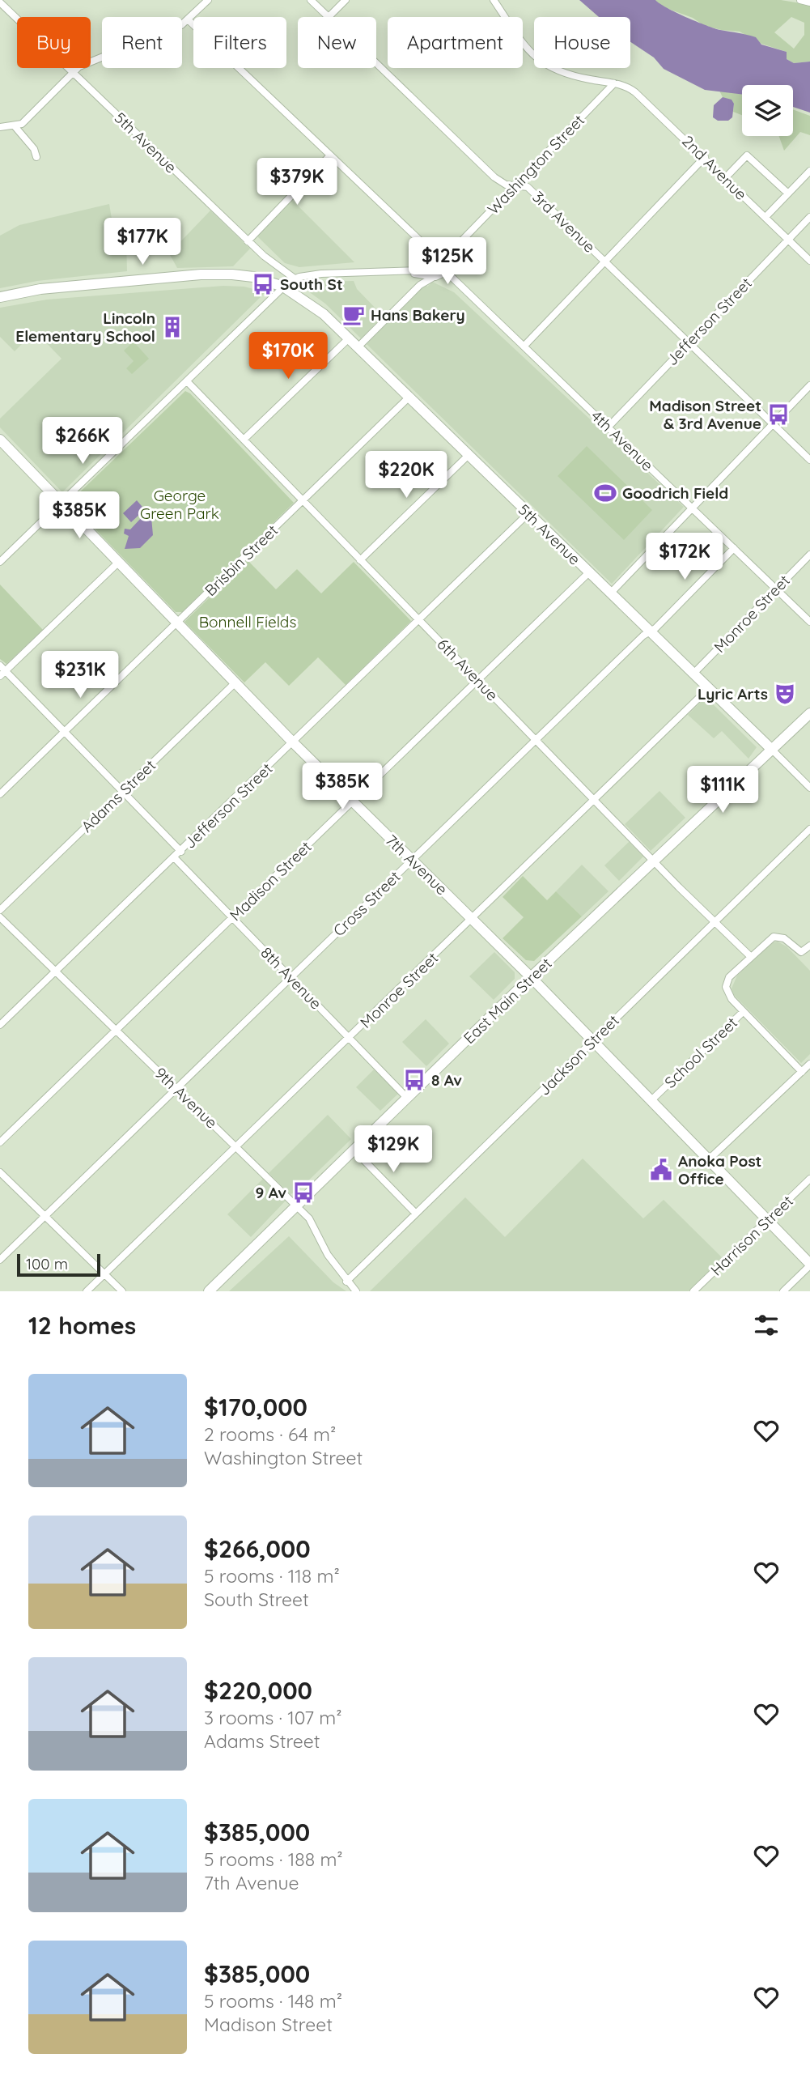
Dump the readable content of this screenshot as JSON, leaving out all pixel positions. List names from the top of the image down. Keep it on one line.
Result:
{"streets":{"main road":["5th Avenue","7th Avenue","East Main Street"],"street":["Washington Street","2nd Avenue","3rd Avenue","Jefferson Street","4th Avenue","Brisbin Street","Monroe Street","6th Avenue","Adams Street","Madison Street","Cross Street","8th Avenue","School Street","Jackson Street","9th Avenue","Harrison Street"]},"crossings":[["5th Avenue","Jefferson Street"],["5th Avenue","Brisbin Street"],["5th Avenue","Monroe Street"],["5th Avenue","Madison Street"],["5th Avenue","Cross Street"],["5th Avenue","East Main Street"],["Washington Street","2nd Avenue"],["Washington Street","3rd Avenue"],["Washington Street","4th Avenue"],["2nd Avenue","Jefferson Street"],["3rd Avenue","Jefferson Street"],["Jefferson Street","4th Avenue"],["Jefferson Street","6th Avenue"],["Jefferson Street","7th Avenue"],["Jefferson Street","8th Avenue"],["Jefferson Street","9th Avenue"],["4th Avenue","Monroe Street"],["4th Avenue","Cross Street"],["Brisbin Street","6th Avenue"],["Brisbin Street","7th Avenue"],["Monroe Street","6th Avenue"],["Monroe Street","7th Avenue"],["Monroe Street","8th Avenue"],["Monroe Street","9th Avenue"],["6th Avenue","Madison Street"],["6th Avenue","Cross Street"],["6th Avenue","East Main Street"],["6th Avenue","School Street"],["6th Avenue","Jackson Street"],["Adams Street","7th Avenue"],["7th Avenue","Madison Street"],["7th Avenue","Cross Street"],["7th Avenue","East Main Street"],["7th Avenue","School Street"],["7th Avenue","Jackson Street"],["7th Avenue","Harrison Street"],["Madison Street","8th Avenue"],["Madison Street","9th Avenue"],["Cross Street","8th Avenue"],["Cross Street","9th Avenue"],["8th Avenue","East Main Street"],["East Main Street","9th Avenue"],["Jackson Street","9th Avenue"]],"parks":["George Green Park","Bonnell Fields"],"places":{"bus stop":["South St","Madison Street & 3rd Avenue","8 Av","9 Av"],"cafe":["Hans Bakery"],"building":["Lincoln Elementary School"],"sports":["Goodrich Field"],"theatre":["Lyric Arts"],"public building":["Anoka Post Office"]},"scale_bar":"100 m","page":{"chip":["Buy","Rent","Filters","New","Apartment","House"],"price":["$379K","$177K","$125K","$170K","$266K","$220K","$385K","$172K","$231K","$385K","$111K","$129K"],"scale":"100 m","heading":"12 homes","list":[{"name":"$170,000","note":"2 rooms · 64 m² · Washington Street"},{"name":"$266,000","note":"5 rooms · 118 m² · South Street"},{"name":"$220,000","note":"3 rooms · 107 m² · Adams Street"},{"name":"$385,000","note":"5 rooms · 188 m² · 7th Avenue"},{"name":"$385,000","note":"5 rooms · 148 m² · Madison Street"}]}}
